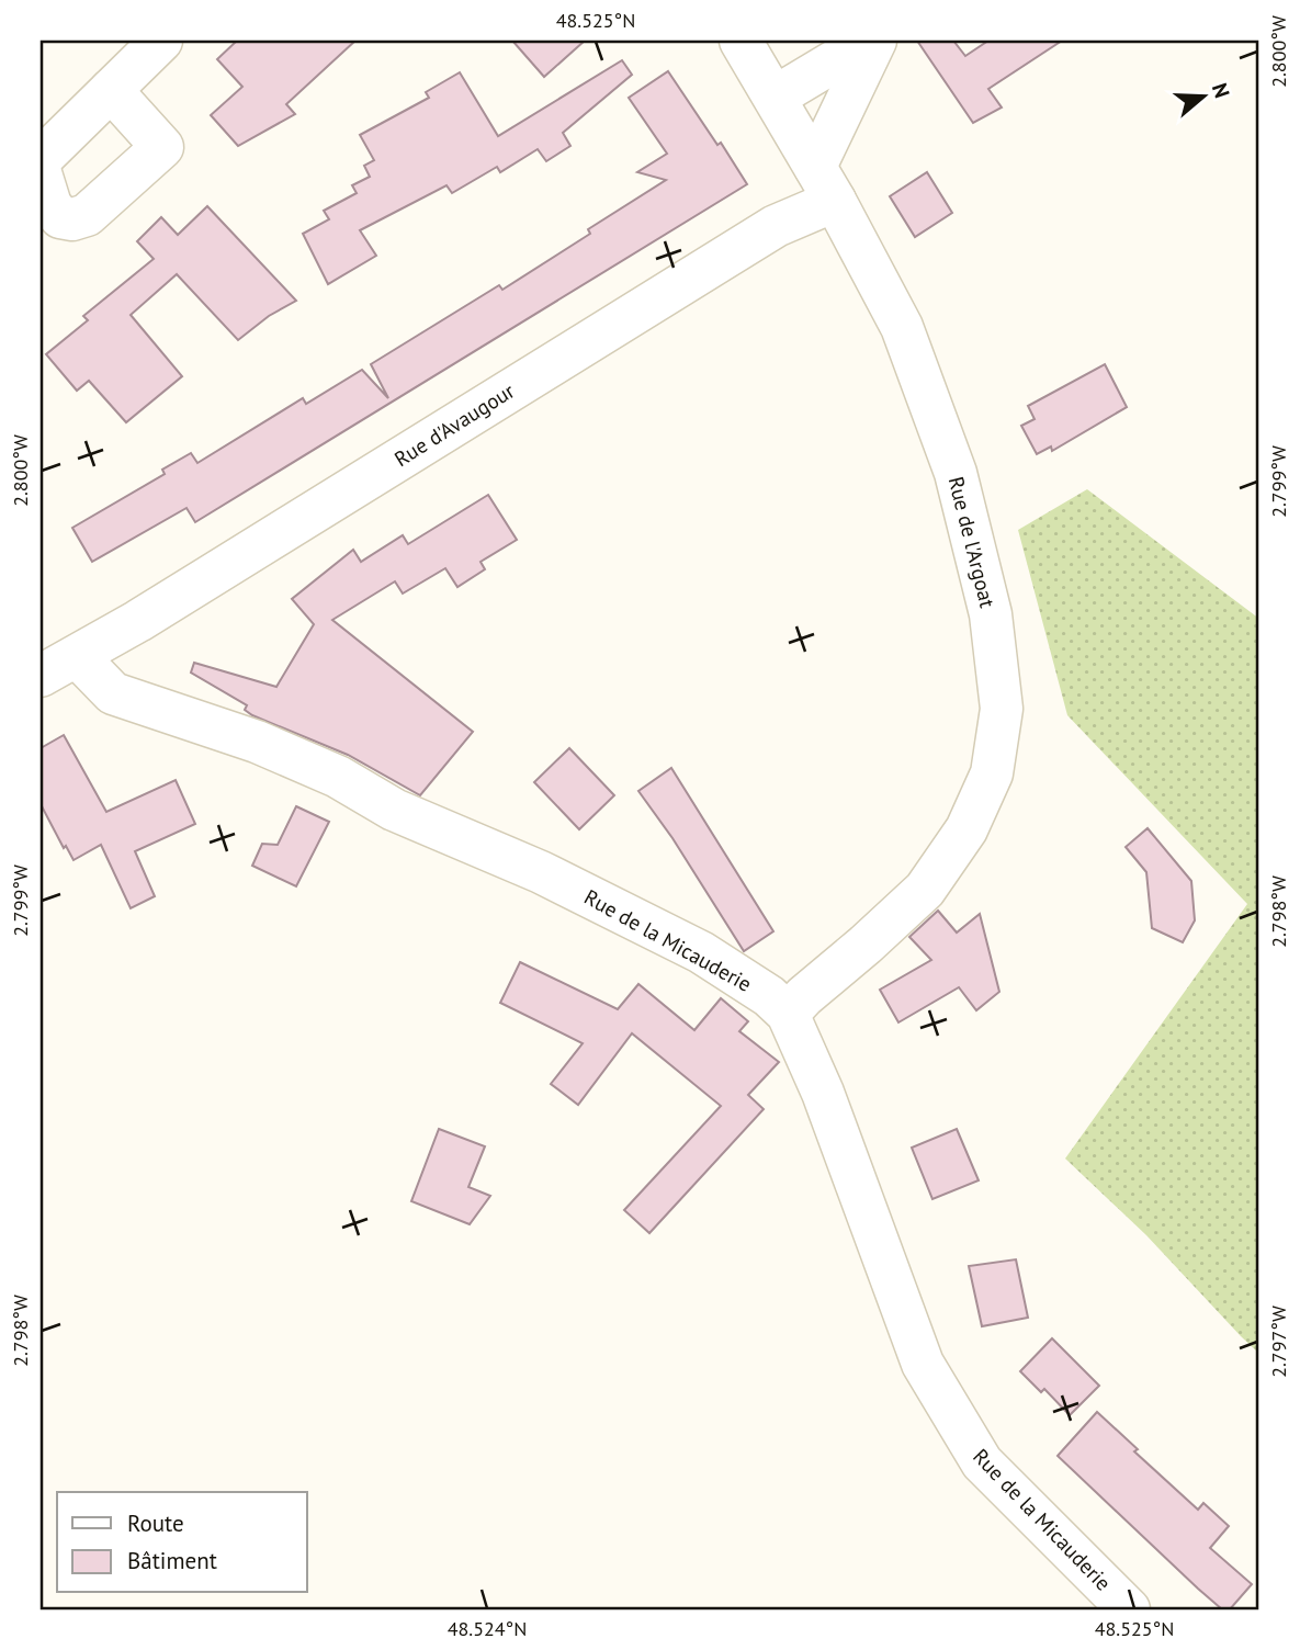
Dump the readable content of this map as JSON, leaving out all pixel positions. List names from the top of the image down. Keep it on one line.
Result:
{"streets":{"street":["Rue d'Avaugour","Rue de l'Argoat","Rue de la Micauderie"]},"crossings":[["Rue d'Avaugour","Rue de l'Argoat"],["Rue d'Avaugour","Rue de la Micauderie"],["Rue de l'Argoat","Rue de la Micauderie"]],"legend":["Route","Bâtiment"],"north":"right","coordinates":["48.525°N","2.800°W","2.799°W","2.798°W","2.797°W","48.524°N"]}
